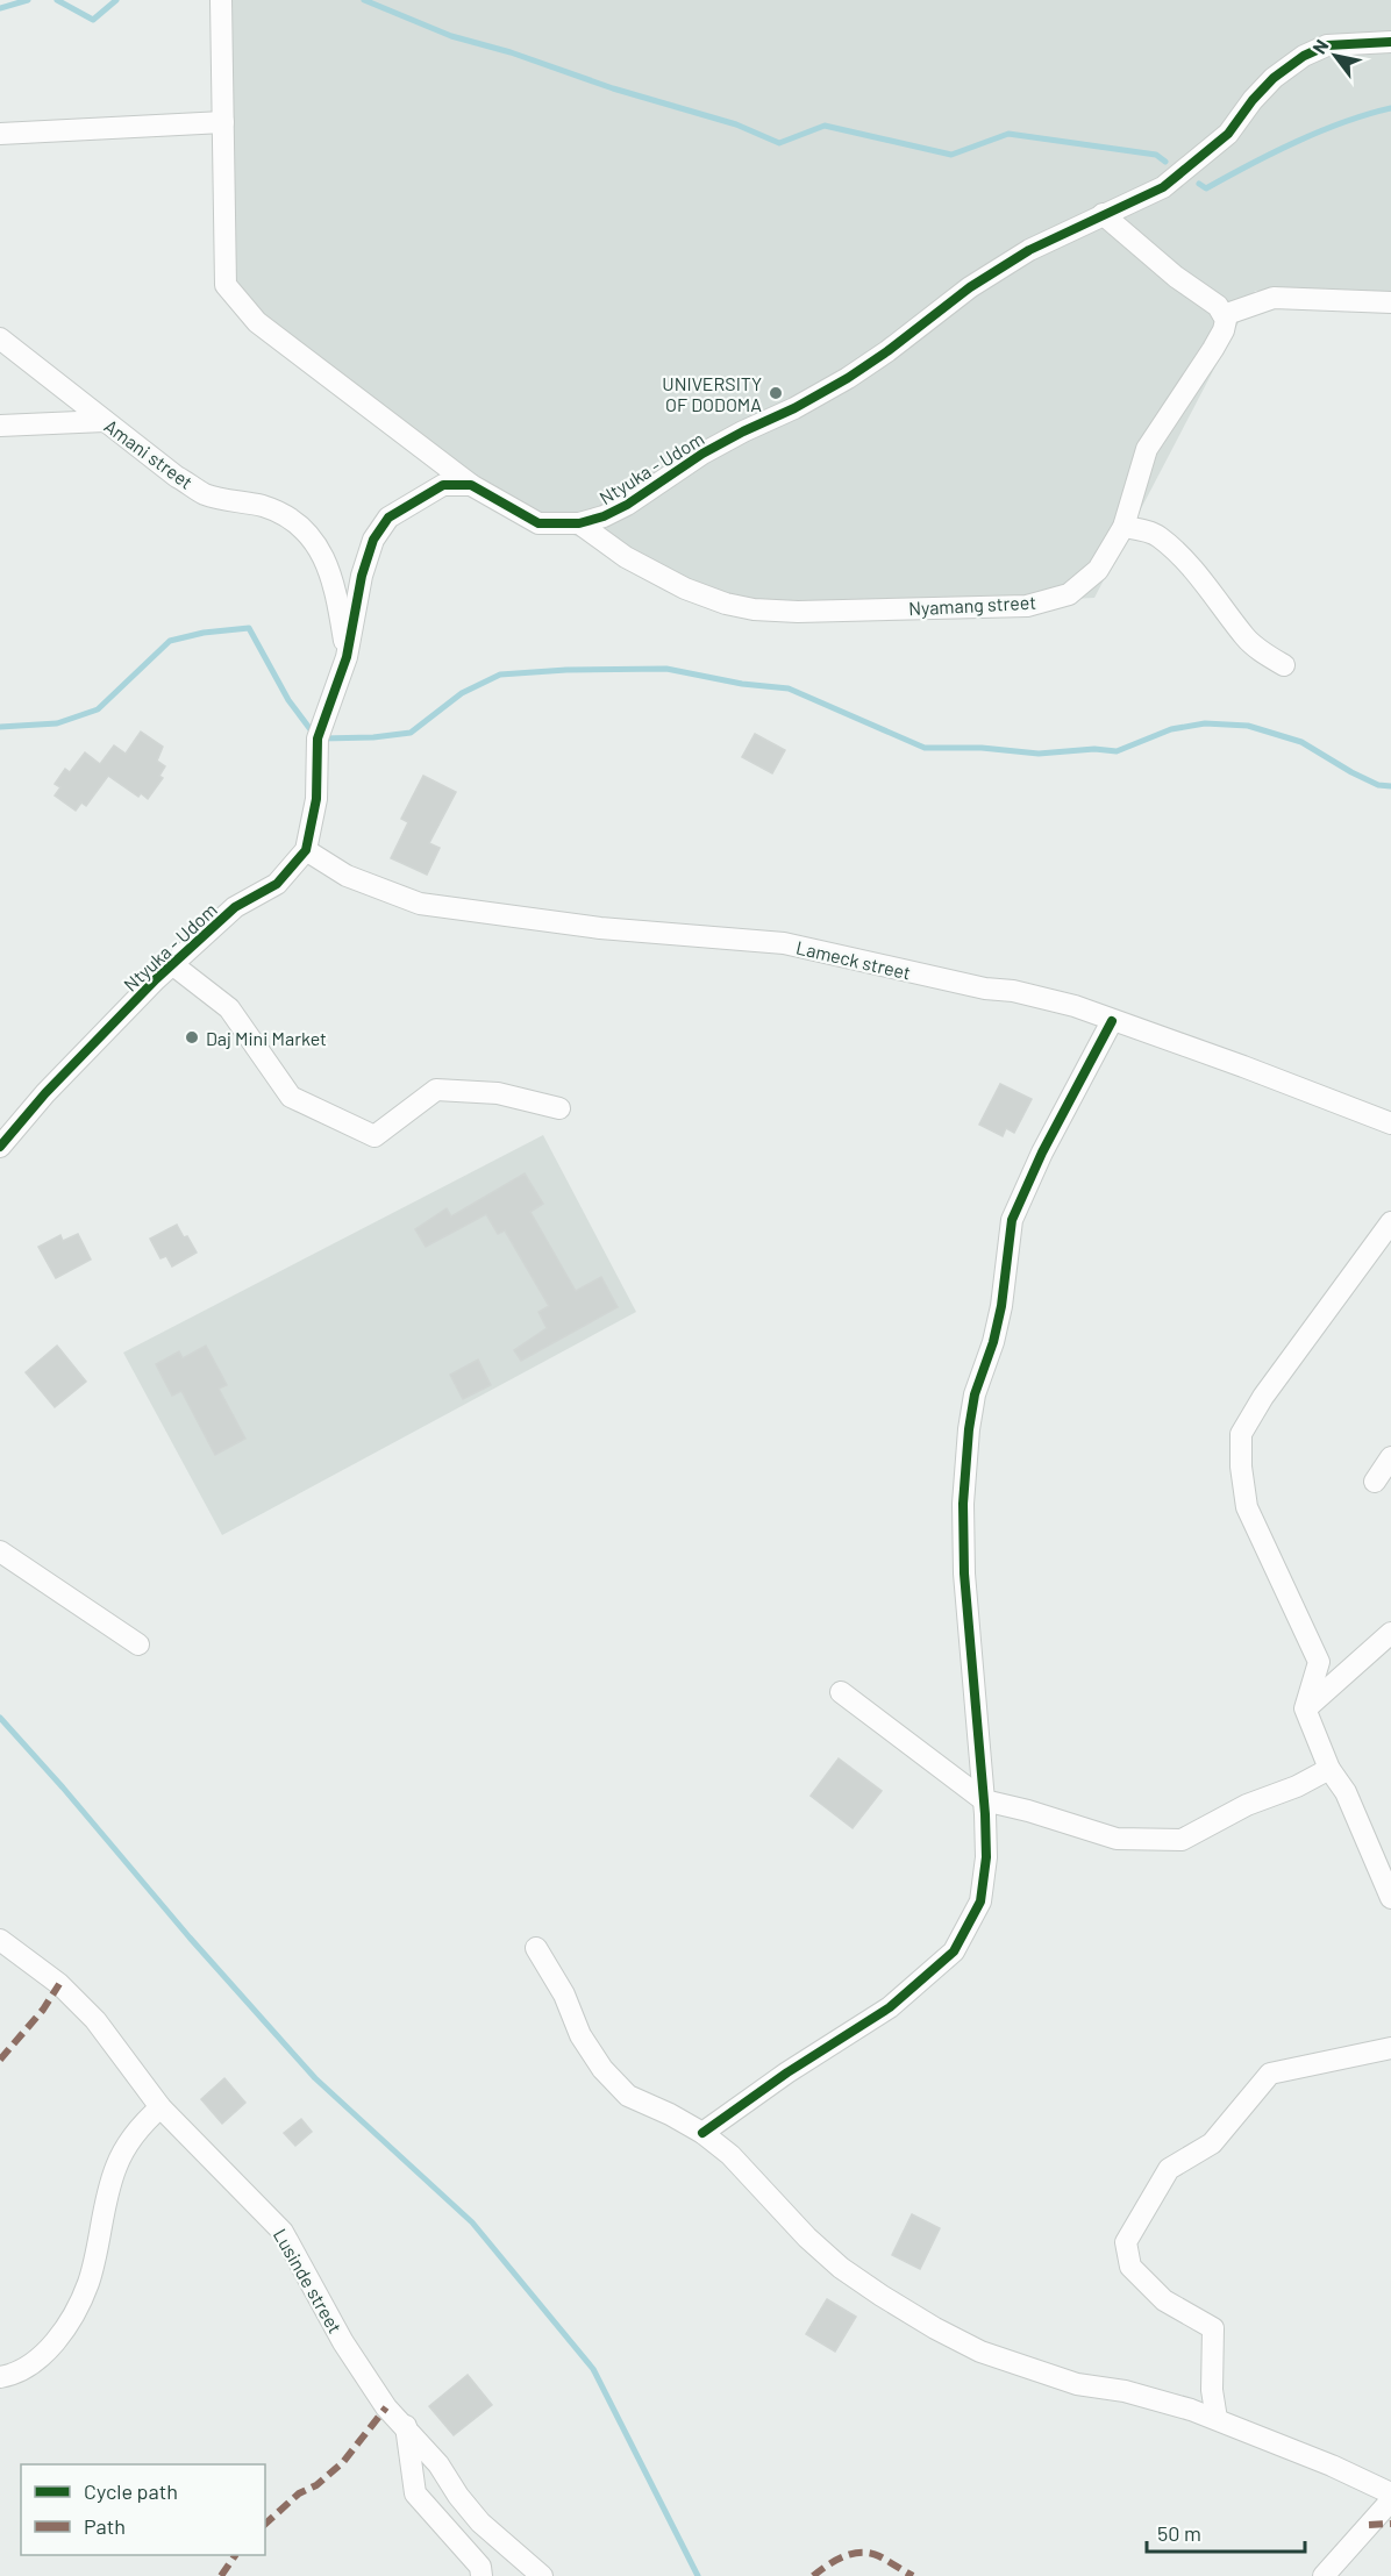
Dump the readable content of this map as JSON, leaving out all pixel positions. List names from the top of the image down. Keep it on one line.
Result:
{"streets":{"street":["Amani street","Ntyuka - Udom","Nyamang street","Lameck street","Lusinde street"]},"crossings":[["Amani street","Ntyuka - Udom"],["Ntyuka - Udom","Nyamang street"],["Ntyuka - Udom","Lameck street"]],"places":["UNIVERSITY OF DODOMA","Daj Mini Market"],"legend":["Cycle path","Path"],"scale_bar":"50 m","north":"top left"}
